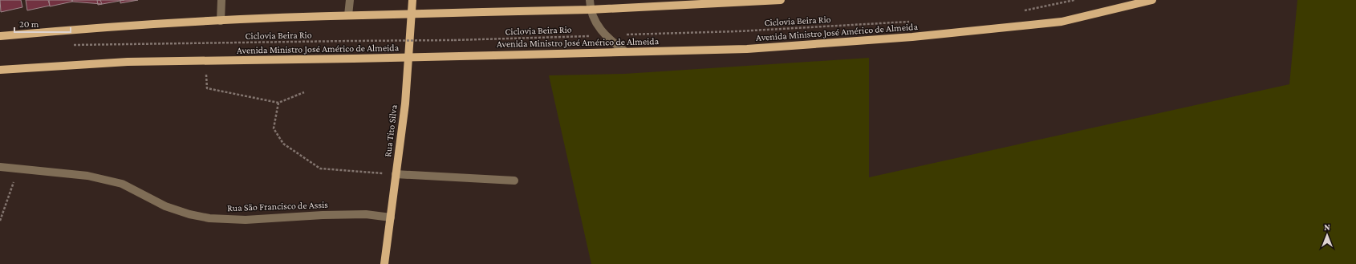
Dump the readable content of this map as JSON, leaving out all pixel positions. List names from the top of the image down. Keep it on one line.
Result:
{"streets":{"main road":["Avenida Ministro José Américo de Almeida","Rua Tito Silva"],"street":["Rua São Francisco de Assis"],"path":["Ciclovia Beira Rio"]},"crossings":[["Rua Tito Silva","Rua São Francisco de Assis"]],"scale_bar":"20 m","north":"top"}
